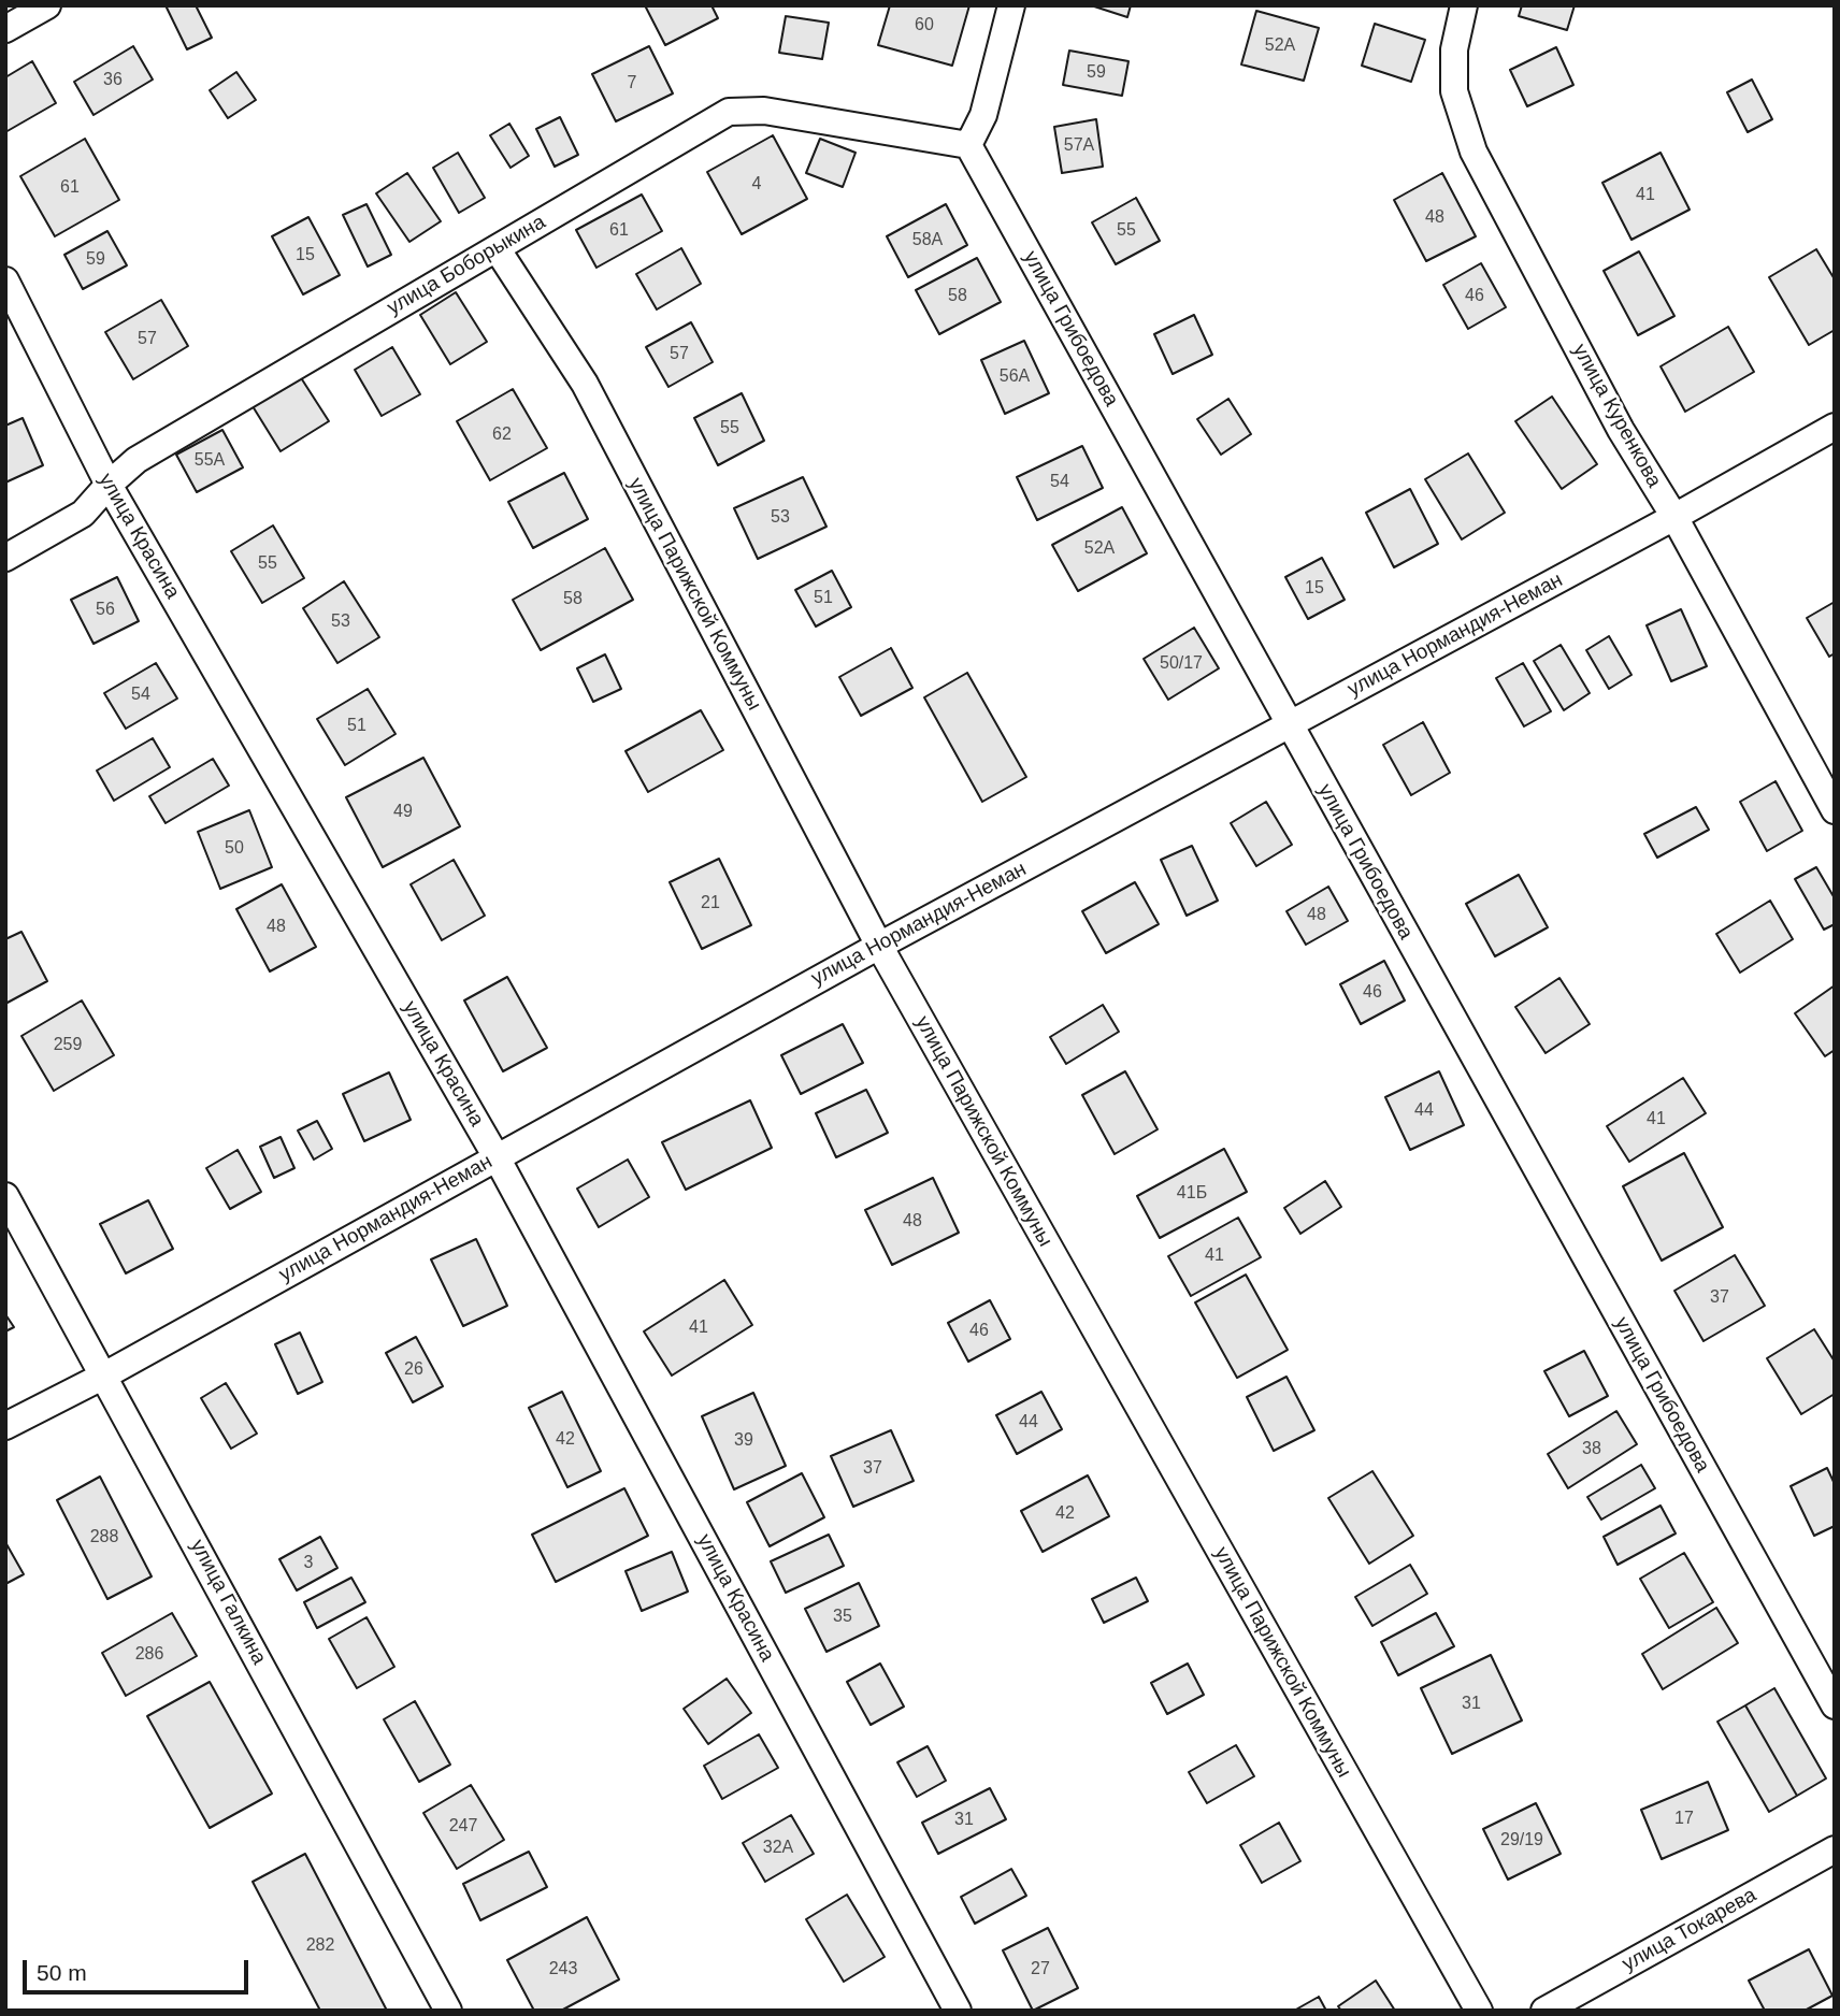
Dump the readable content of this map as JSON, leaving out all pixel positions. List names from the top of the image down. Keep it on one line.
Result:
{"streets":{"street":["улица Боборыкина","улица Грибоедова","улица Куренкова","улица Красина","улица Парижской Коммуны","улица Нормандия-Неман","улица Галкина","улица Токарева"]},"crossings":[["улица Боборыкина","улица Грибоедова"],["улица Боборыкина","улица Красина"],["улица Боборыкина","улица Парижской Коммуны"],["улица Грибоедова","улица Нормандия-Неман"],["улица Куренкова","улица Нормандия-Неман"],["улица Красина","улица Нормандия-Неман"],["улица Парижской Коммуны","улица Нормандия-Неман"],["улица Нормандия-Неман","улица Галкина"]],"house_numbers":["60","52А","59","36","7","57А","4","61","41","48","61","55","58А","15","59","58","46","57","57","56А","55","62","55А","54","53","52А","55","15","51","58","56","53","50/17","54","51","49","50","21","48","48","46","259","44","41","41Б","48","41","37","41","46","26","44","42","39","38","37","42","288","3","35","286","31","17","31","247","29/19","32А","282","243","27"],"scale_bar":"50 m"}
